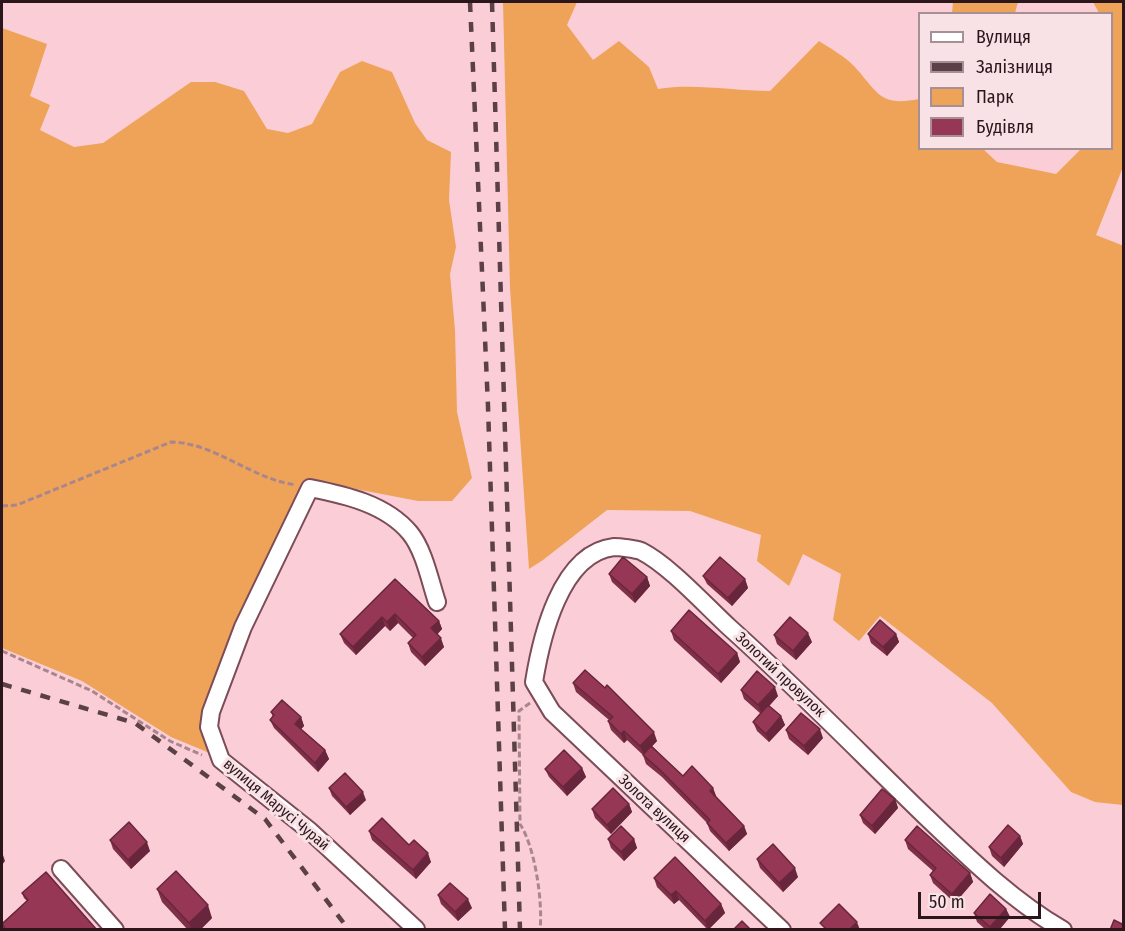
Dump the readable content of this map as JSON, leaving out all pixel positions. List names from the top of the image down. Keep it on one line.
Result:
{"streets":{"street":["Золотий провулок","вулиця Марусі Чурай","Золота вулиця"]},"crossings":[["Золотий провулок","Золота вулиця"]],"legend":["Вулиця","Залізниця","Парк","Будівля"],"scale_bar":"50 m"}
